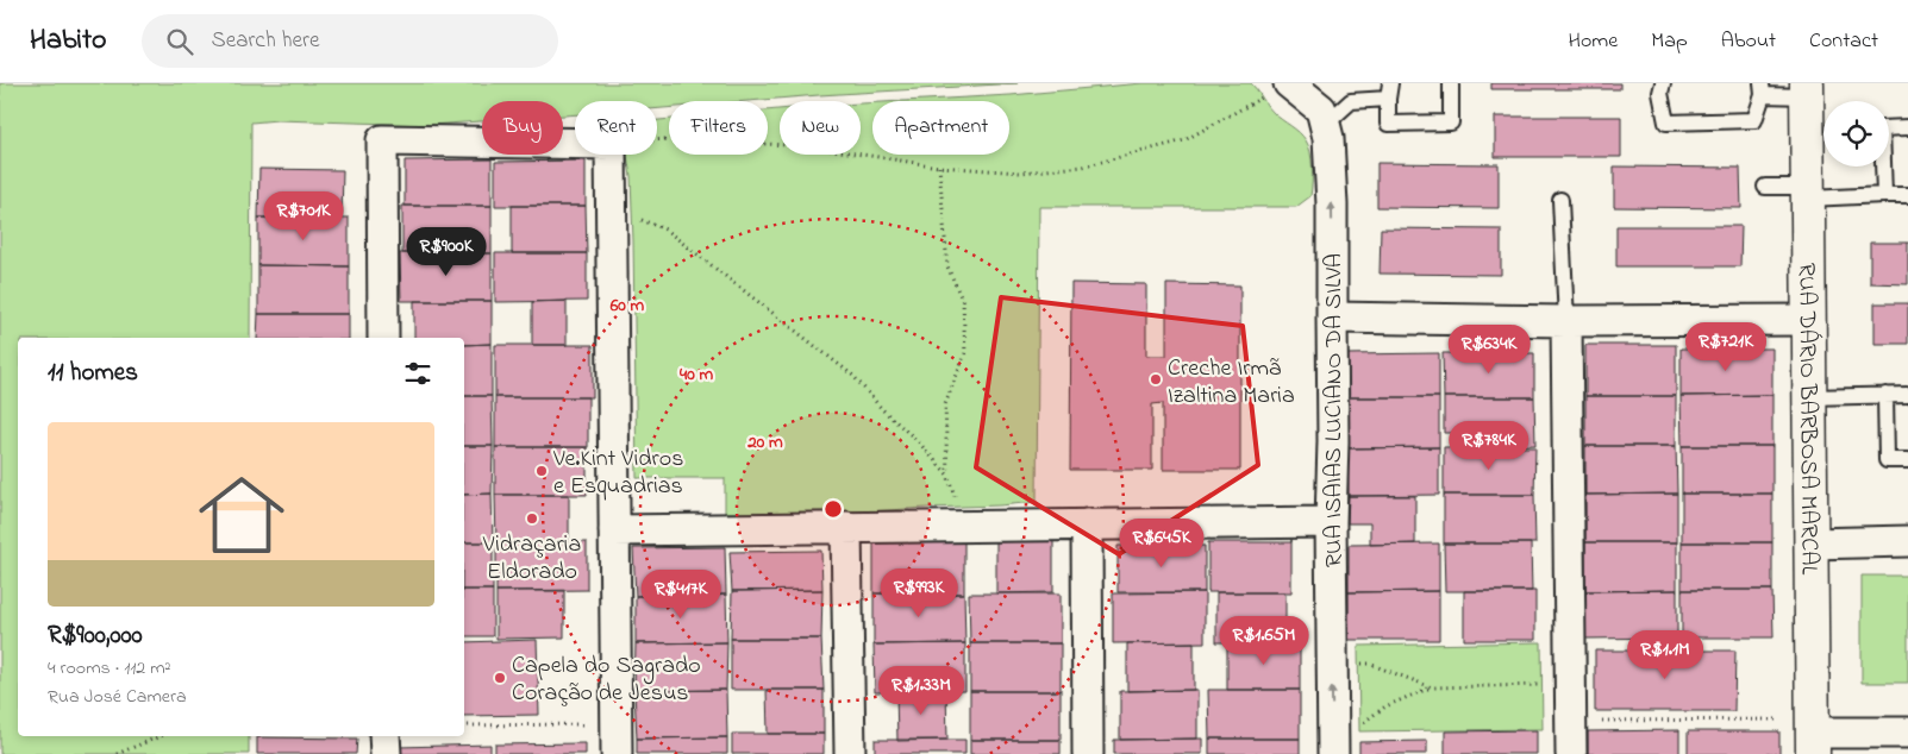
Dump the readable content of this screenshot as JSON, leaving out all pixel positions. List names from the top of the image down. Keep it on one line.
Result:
{"streets":{"street":["RUA ISAIAS LUCIANO DA SILVA","RUA DÁRIO BARBOSA MARCAL"]},"places":["Creche Irmã Izaltina Maria","Ve.Kint Vidros e Esquadrias","Vidraçaria Eldorado","Capela do Sagrado Coração de Jesus"],"page":{"header":"Habito","search":"Search here","nav":["Home","Map","About","Contact"],"chip":["Buy","Rent","Filters","New","Apartment"],"price":["R$701K","R$900K","R$721K","R$634K","R$784K","R$645K","R$993K","R$417K","R$1.65M","R$1.1M","R$1.33M"],"heading":"11 homes","list":[{"name":"R$900,000","note":"4 rooms · 112 m² · Rua José Camera"}]},"rings":["60 m","40 m","20 m"]}
